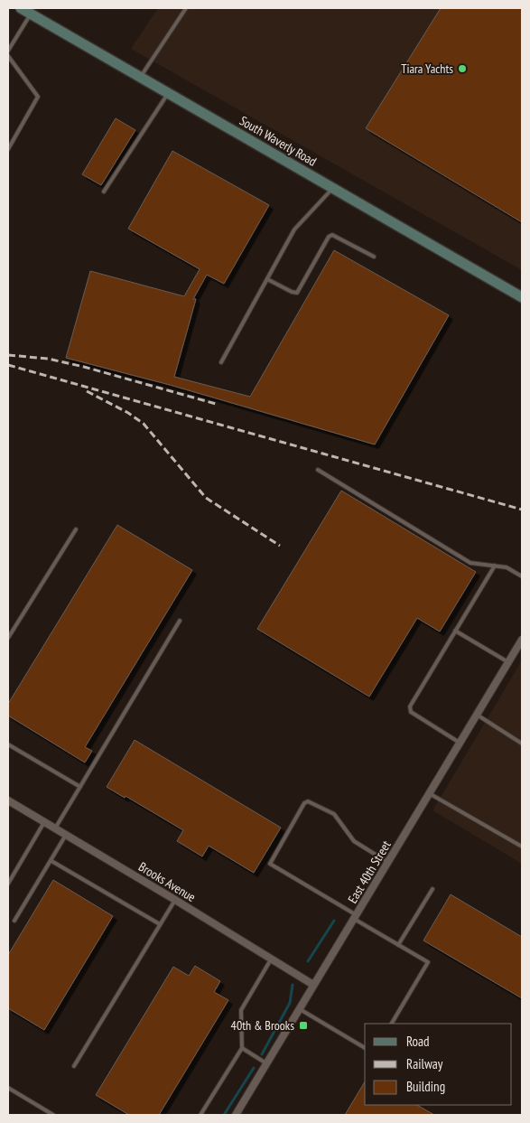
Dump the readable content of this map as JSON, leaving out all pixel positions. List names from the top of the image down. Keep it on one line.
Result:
{"streets":{"main road":["South Waverly Road"],"street":["East 40th Street","Brooks Avenue"]},"crossings":[["East 40th Street","Brooks Avenue"]],"places":{"other":["Tiara Yachts"],"transit":["40th & Brooks"]},"legend":["Road","Railway","Building"]}
